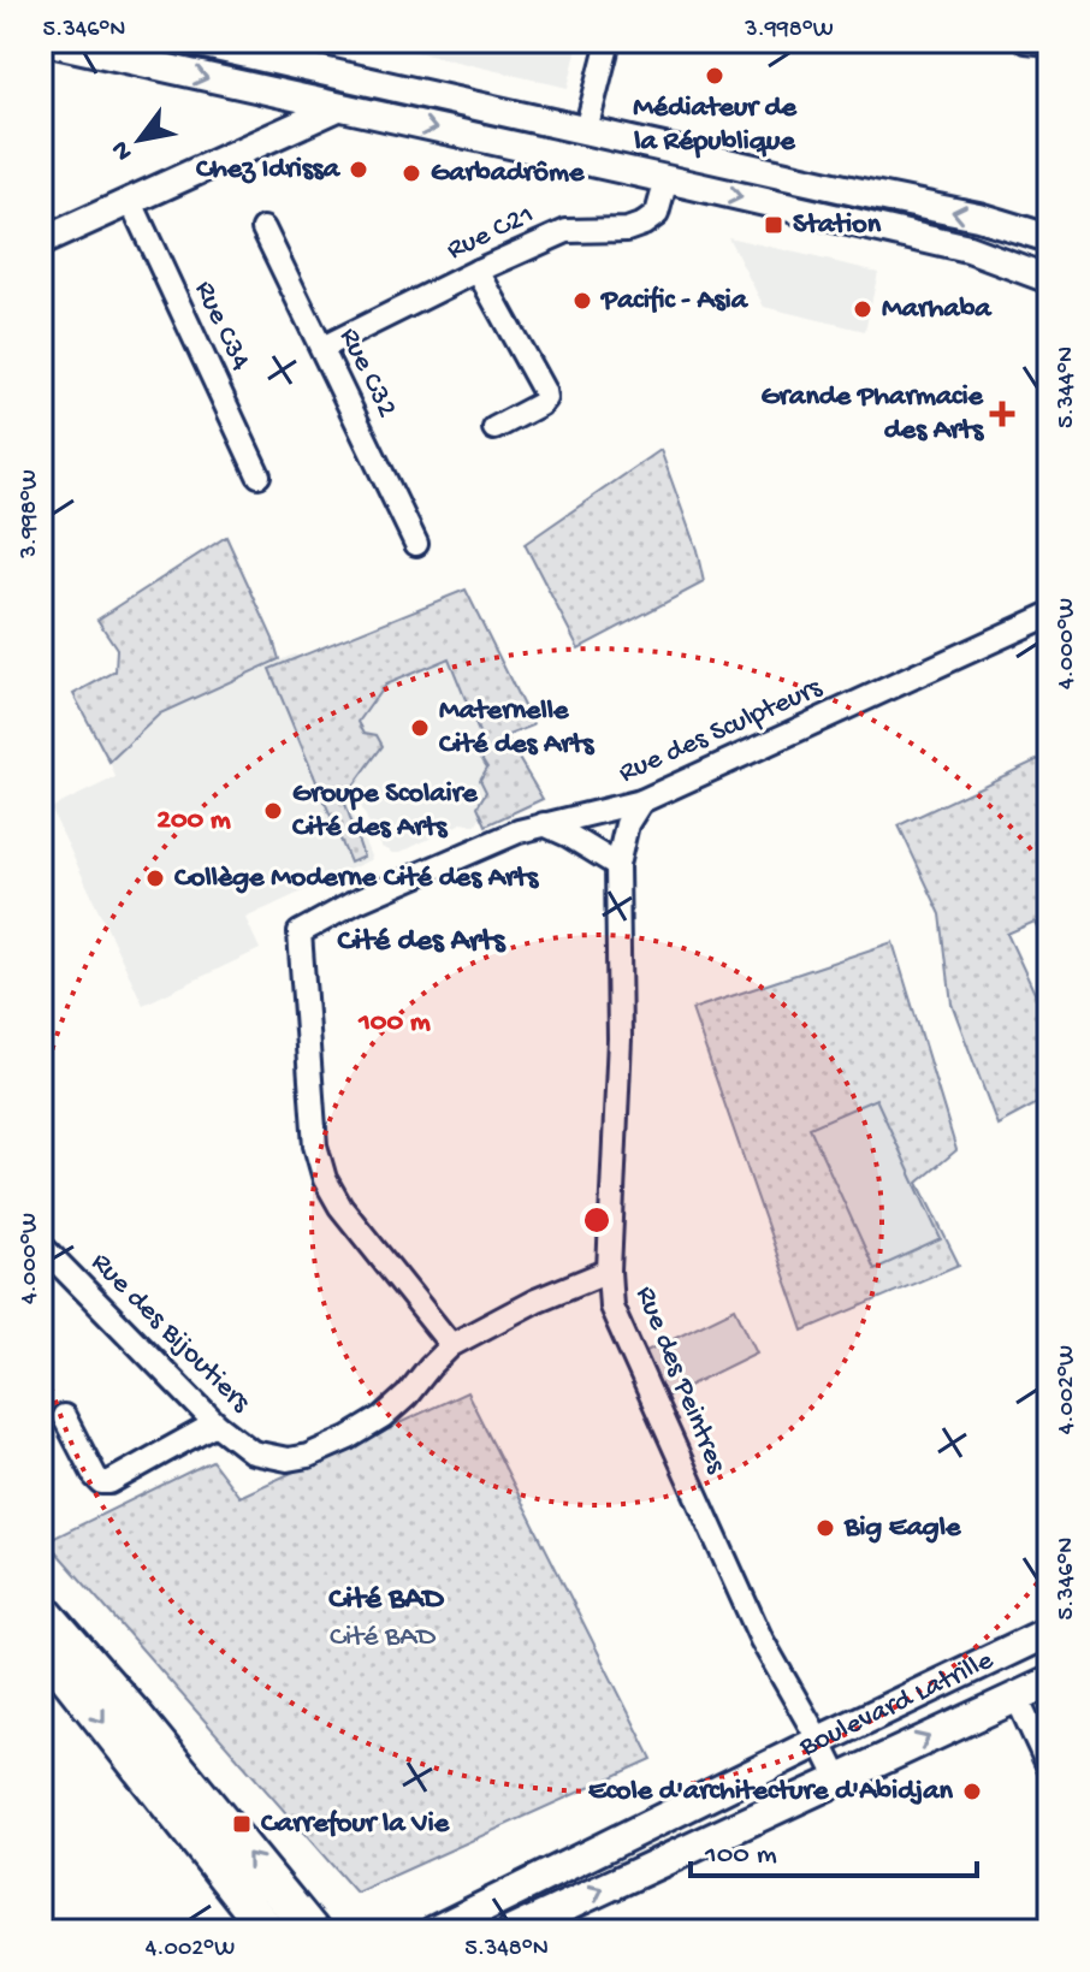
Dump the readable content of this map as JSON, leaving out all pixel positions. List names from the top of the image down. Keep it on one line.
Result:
{"streets":{"main road":["Boulevard Latrille"],"street":["Rue C21","Rue C34","Rue C32","Rue des Sculpteurs","Rue des Bijoutiers","Rue des Peintres"]},"crossings":[["Rue C21","Rue C32"],["Rue des Sculpteurs","Rue des Bijoutiers"],["Rue des Sculpteurs","Rue des Peintres"],["Rue des Bijoutiers","Rue des Peintres"],["Rue des Peintres","Boulevard Latrille"]],"districts":["Cité des Arts","Cité BAD"],"parks":["Cité BAD"],"places":{"other":["Médiateur de la République","Chez Idrissa","Garbadrôme","Pacific - Asia","Marhaba","Maternelle Cité des Arts","Groupe Scolaire Cité des Arts","Collège Moderne Cité des Arts","Big Eagle","Ecole d'architecture d'Abidjan"],"transit":["Station","Carrefour la Vie"],"health":["Grande Pharmacie des Arts"]},"scale_bar":"100 m","north":"bottom left","coordinates":["5.346°N","3.998°W","5.344°N","4.000°W","4.002°W","5.348°N"],"rings":["200 m","100 m"]}
